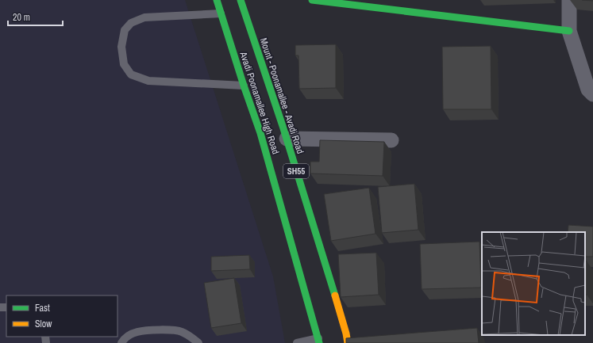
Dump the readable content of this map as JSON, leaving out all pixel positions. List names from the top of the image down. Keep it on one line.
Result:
{"streets":{"main road":["Mount - Poonamallee - Avadi Road","Avadi Poonamallee High Road","SH55"]},"legend":["Fast","Slow"],"scale_bar":"20 m"}
